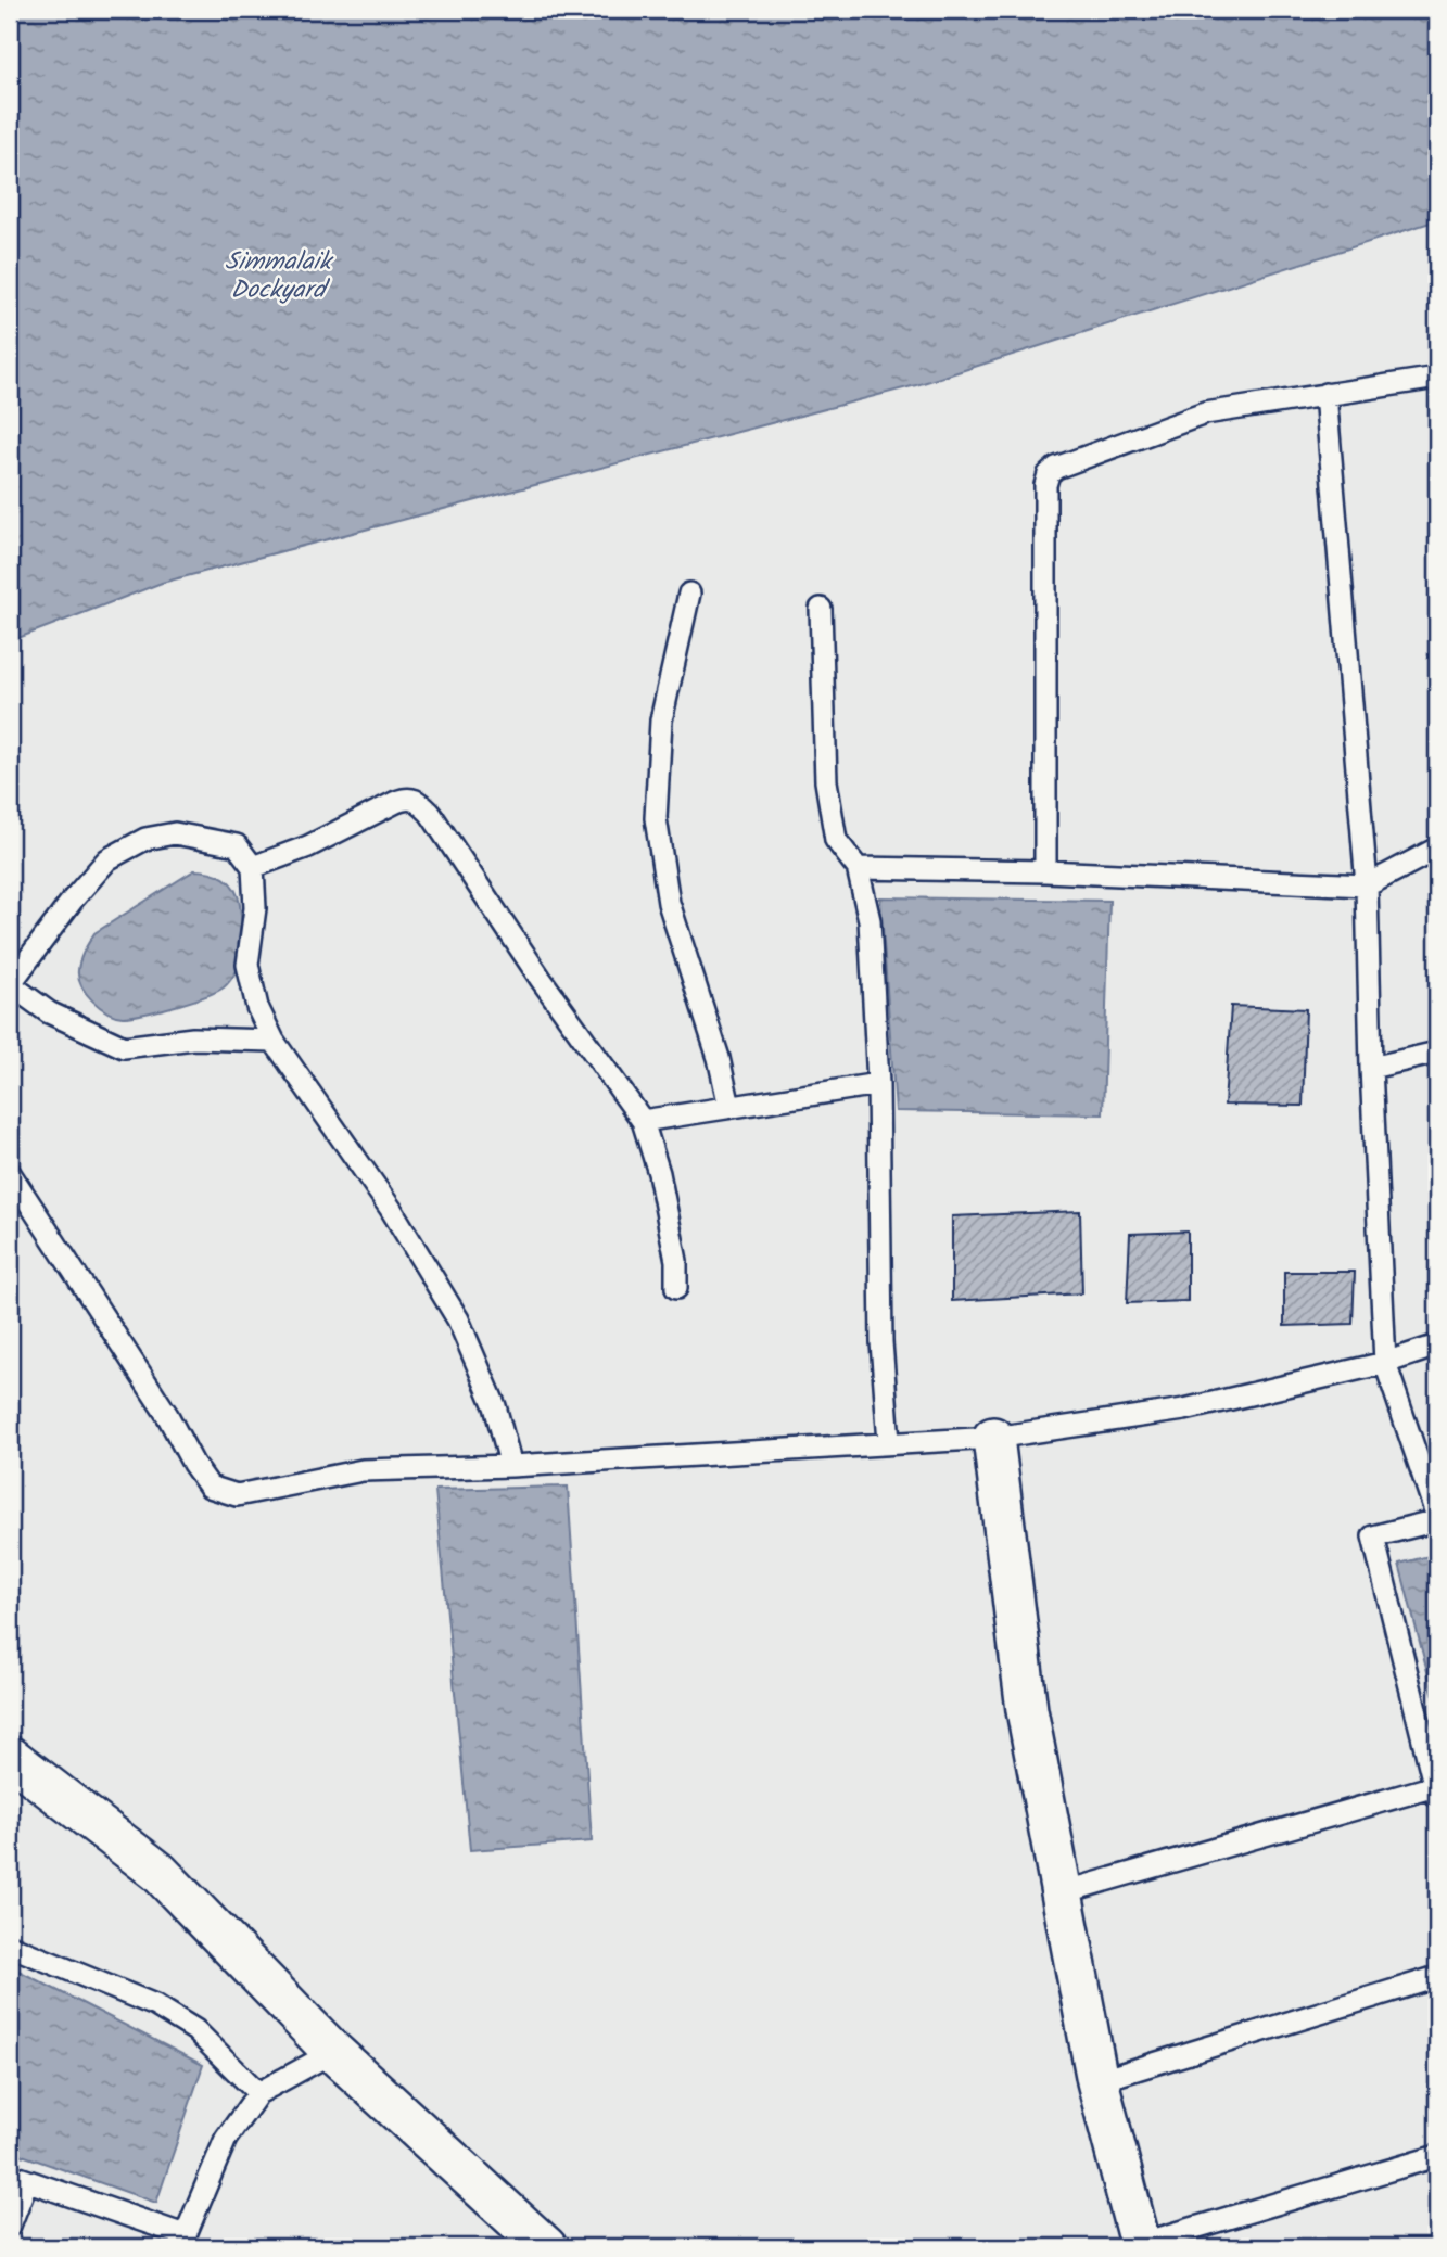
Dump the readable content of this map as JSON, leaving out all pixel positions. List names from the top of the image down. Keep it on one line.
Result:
{"water":["Simmalaik Dockyard"]}
